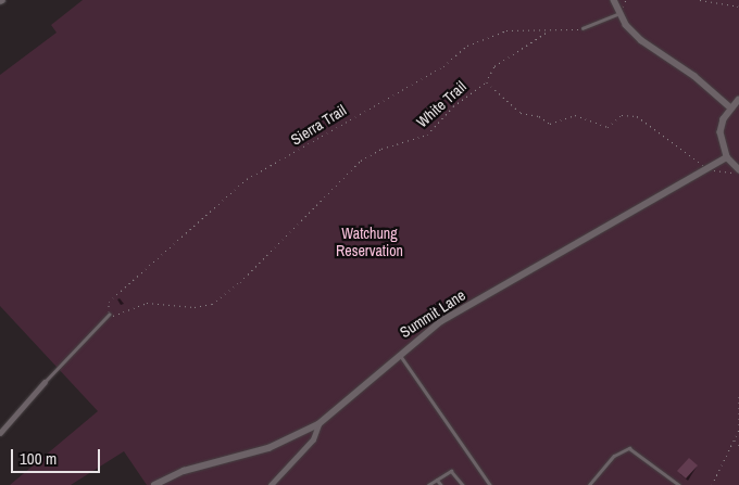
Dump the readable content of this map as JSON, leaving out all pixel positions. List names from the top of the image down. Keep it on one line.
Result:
{"streets":{"street":["Summit Lane"],"path":["White Trail","Sierra Trail"]},"crossings":[["White Trail","Sierra Trail"],["White Trail","Summit Lane"]],"parks":["Watchung Reservation"],"scale_bar":"100 m"}
